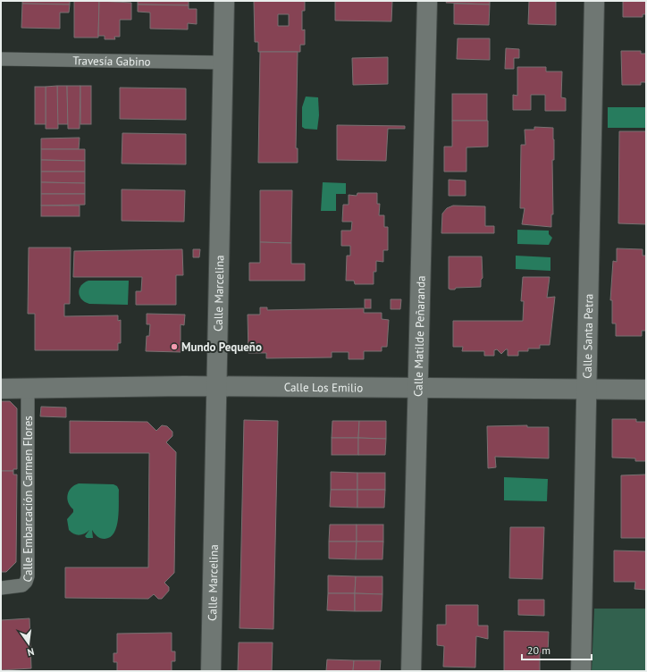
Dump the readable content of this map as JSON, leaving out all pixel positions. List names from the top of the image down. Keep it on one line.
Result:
{"streets":{"street":["Calle Marcelina","Calle Matilde Peñaranda","Calle Santa Petra","Calle Los Emilio"],"lane":["Travesía Gabino","Calle Embarcación Carmen Flores"]},"crossings":[["Travesía Gabino","Calle Marcelina"],["Calle Marcelina","Calle Los Emilio"],["Calle Matilde Peñaranda","Calle Los Emilio"],["Calle Santa Petra","Calle Los Emilio"],["Calle Los Emilio","Calle Embarcación Carmen Flores"]],"places":["Mundo Pequeño"],"scale_bar":"20 m","north":"bottom"}
